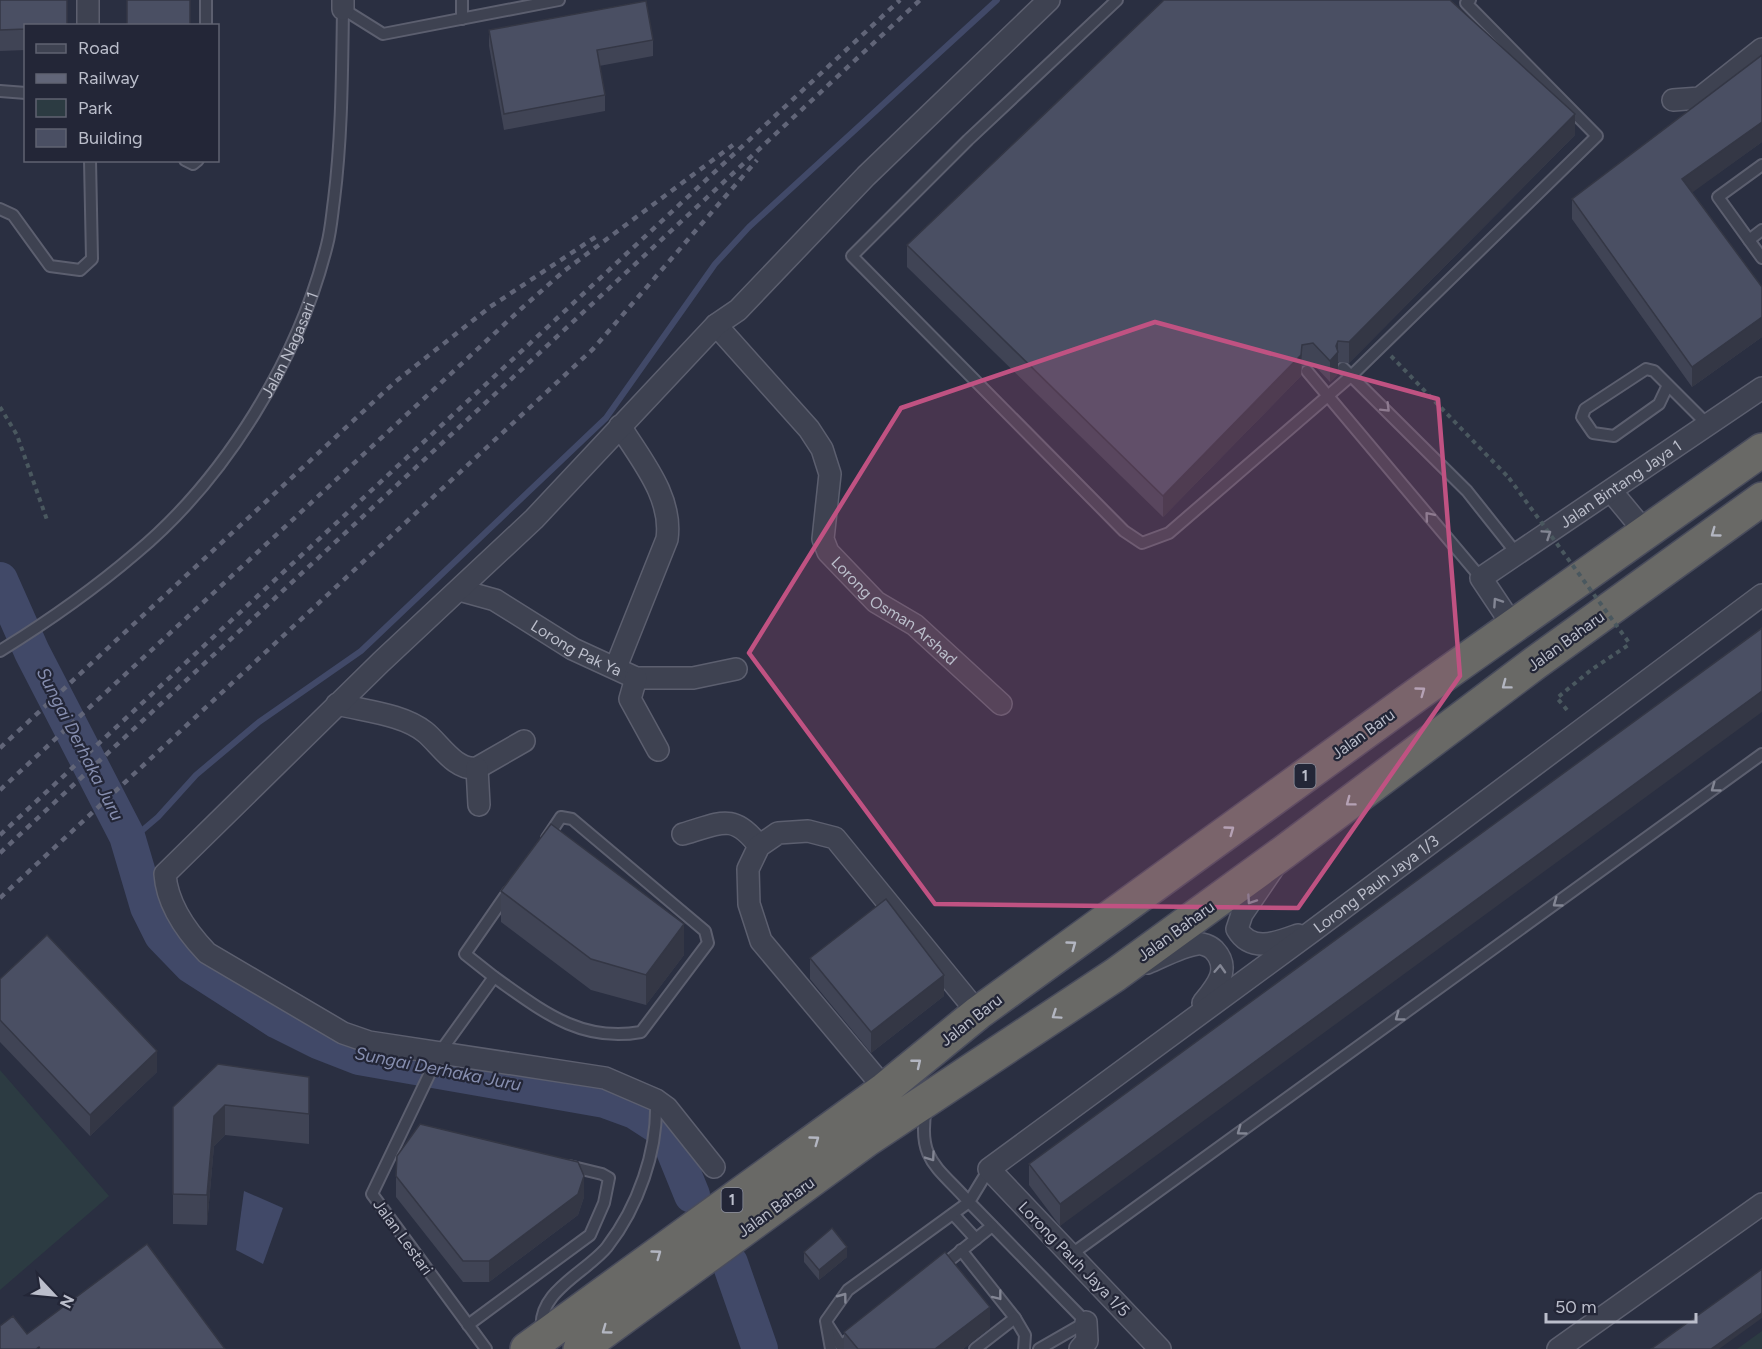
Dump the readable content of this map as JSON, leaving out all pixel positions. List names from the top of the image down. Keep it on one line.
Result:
{"streets":{"highway":["Jalan Baharu","Jalan Baru","1"],"street":["Jalan Bintang Jaya 1","Lorong Osman Arshad","Lorong Pak Ya","Lorong Pauh Jaya 1/3","Lorong Pauh Jaya 1/5"],"lane":["Jalan Nagasari 1","Jalan Lestari"]},"crossings":[["Jalan Baharu","Jalan Baru"],["Lorong Pauh Jaya 1/3","Lorong Pauh Jaya 1/5"]],"one_way":["Jalan Baru"],"water":["Sungai Derhaka Juru"],"legend":["Road","Railway","Park","Building"],"scale_bar":"50 m","north":"bottom right"}
